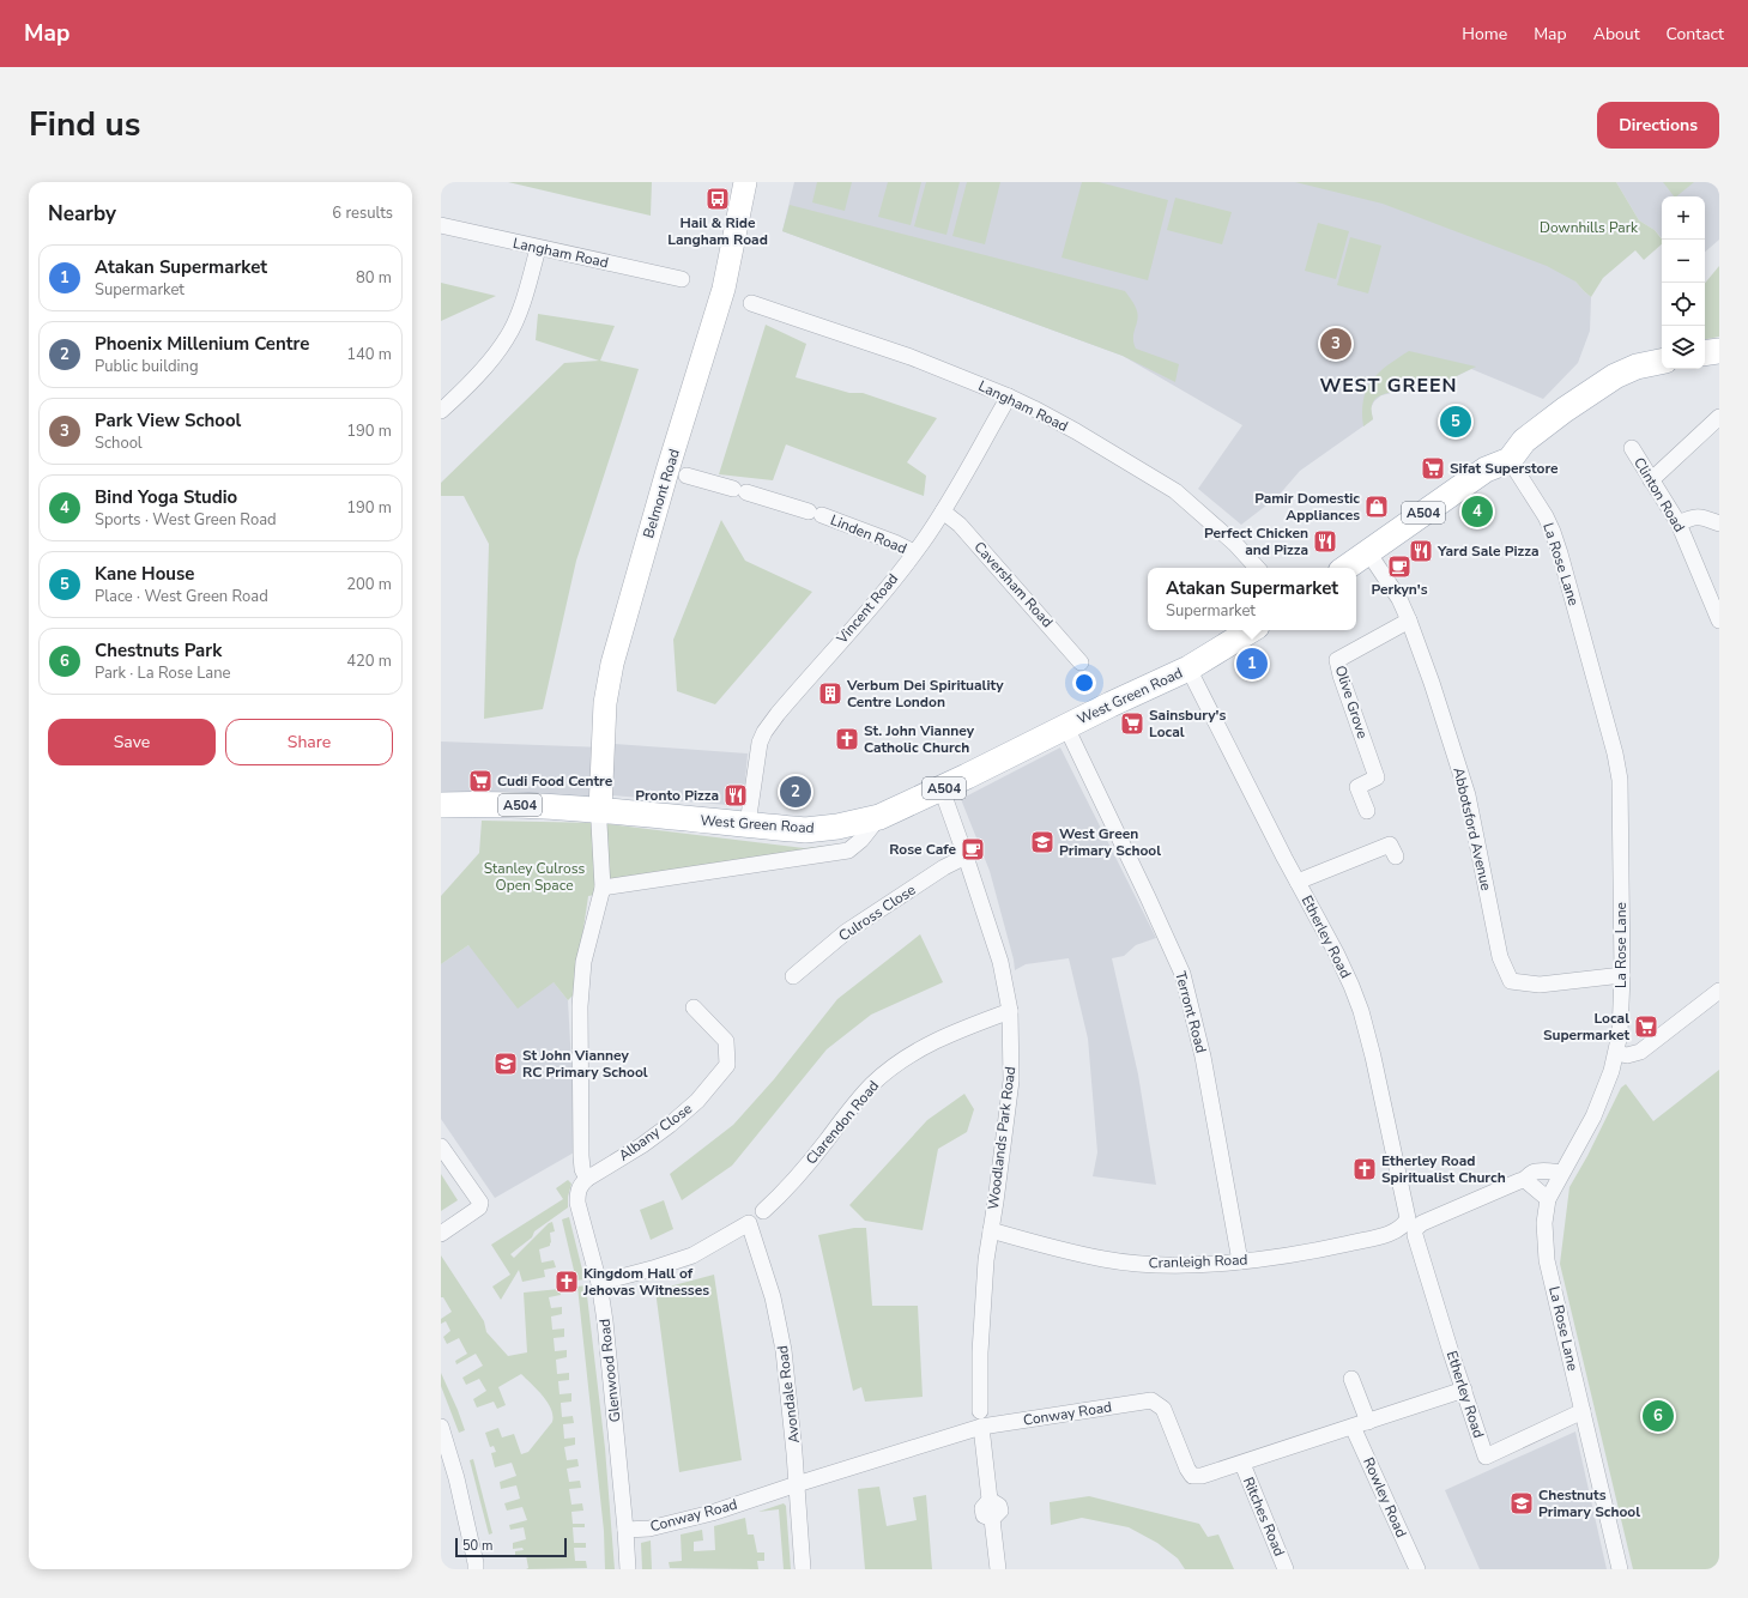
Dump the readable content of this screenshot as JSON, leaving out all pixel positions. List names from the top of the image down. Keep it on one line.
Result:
{"streets":{"main road":["Belmont Road","A504","West Green Road"],"street":["Langham Road","Clinton Road","Linden Road","La Rose Lane","Caversham Road","Vincent Road","Olive Grove","Abbotsford Avenue","Culross Close","Etherley Road","Terront Road","Clarendon Road","Albany Close","Woodlands Park Road","Cranleigh Road","Glenwood Road","Avondale Road","Conway Road","Rowley Road","Ritches Road"]},"crossings":[["Langham Road","Vincent Road"],["Belmont Road","West Green Road"],["A504","La Rose Lane"],["A504","Abbotsford Avenue"],["Linden Road","Vincent Road"],["La Rose Lane","Abbotsford Avenue"],["La Rose Lane","Etherley Road"],["La Rose Lane","Cranleigh Road"],["Caversham Road","Vincent Road"],["Vincent Road","West Green Road"],["West Green Road","Etherley Road"],["West Green Road","Terront Road"],["West Green Road","Woodlands Park Road"],["Olive Grove","Abbotsford Avenue"],["Culross Close","Woodlands Park Road"],["Etherley Road","Cranleigh Road"],["Etherley Road","Conway Road"],["Terront Road","Cranleigh Road"],["Clarendon Road","Woodlands Park Road"],["Albany Close","Glenwood Road"],["Woodlands Park Road","Cranleigh Road"],["Glenwood Road","Avondale Road"],["Glenwood Road","Conway Road"],["Avondale Road","Conway Road"],["Conway Road","Rowley Road"],["Conway Road","Ritches Road"]],"districts":["WEST GREEN"],"parks":["Downhills Park","Stanley Culross Open Space"],"places":{"bus stop":["Hail & Ride Langham Road"],"supermarket":["Sifat Superstore","Sainsbury's Local","Cudi Food Centre","Local Supermarket"],"shop":["Pamir Domestic Appliances"],"restaurant":["Perfect Chicken and Pizza","Yard Sale Pizza","Pronto Pizza"],"cafe":["Perkyn's","Rose Cafe"],"building":["Verbum Dei Spirituality Centre London"],"church":["St. John Vianney Catholic Church","Etherley Road Spiritualist Church","Kingdom Hall of Jehovas Witnesses"],"school or university":["West Green Primary School","St John Vianney RC Primary School","Chestnuts Primary School"]},"scale_bar":"50 m","page":{"header":"Map","nav":["Home","Map","About","Contact"],"title":"Find us","buttons":["Directions",["Save","Share"]],"heading":["Nearby","6 results"],"map_buttons":["+","−"],"list":[{"mark":"1","name":"Atakan Supermarket","note":"Supermarket","value":"80 m"},{"mark":"2","name":"Phoenix Millenium Centre","note":"Public building","value":"140 m"},{"mark":"3","name":"Park View School","note":"School","value":"190 m"},{"mark":"4","name":"Bind Yoga Studio","note":"Sports · West Green Road","value":"190 m"},{"mark":"5","name":"Kane House","note":"Place · West Green Road","value":"200 m"},{"mark":"6","name":"Chestnuts Park","note":"Park · La Rose Lane","value":"420 m"}],"pins":["3","5","4","1","2","6"],"popup":["Atakan Supermarket","Supermarket"],"scale":"50 m"}}
